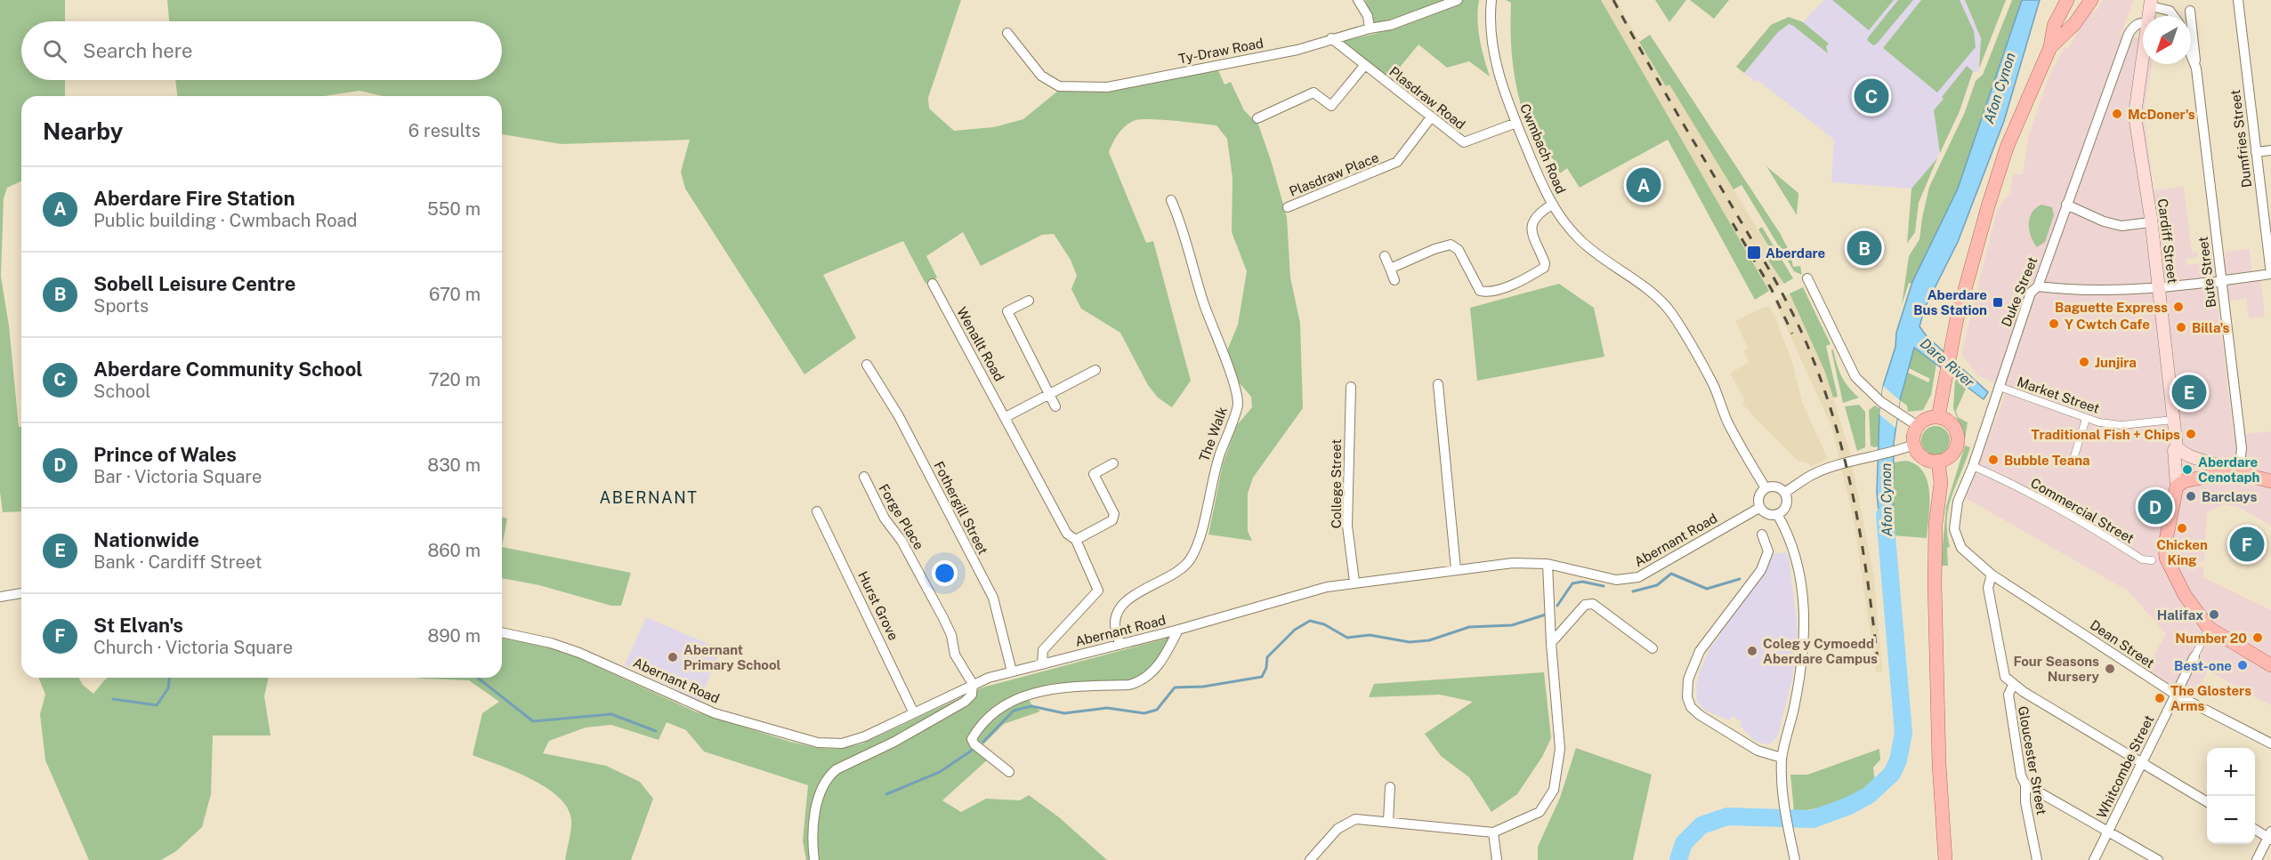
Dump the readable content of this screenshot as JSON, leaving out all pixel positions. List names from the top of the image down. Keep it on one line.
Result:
{"streets":{"main road":["Cardiff Street"],"street":["Ty-Draw Road","Plasdraw Road","Dumfries Street","Cwmbach Road","Plasdraw Place","Bute Street","Duke Street","Wenallt Road","Market Street","The Walk","College Street","Fothergill Street","Commercial Street","Forge Place","Abernant Road","Hurst Grove","Dean Street","Gloucester Street","Whitcombe Street"]},"crossings":[["Ty-Draw Road","Plasdraw Road"],["Plasdraw Road","Cwmbach Road"],["Plasdraw Road","Plasdraw Place"],["Cwmbach Road","Abernant Road"],["Cardiff Street","Market Street"],["Duke Street","Market Street"],["Duke Street","Commercial Street"],["Duke Street","Dean Street"],["Duke Street","Gloucester Street"],["Wenallt Road","Abernant Road"],["The Walk","Abernant Road"],["College Street","Abernant Road"],["Fothergill Street","Abernant Road"],["Forge Place","Abernant Road"],["Abernant Road","Hurst Grove"],["Dean Street","Gloucester Street"],["Dean Street","Whitcombe Street"]],"districts":["ABERNANT"],"water":["Afon Cynon","Dare River"],"places":{"other":["McDoner's","Baguette Express","Y Cwtch Cafe","Billa's","Junjira","Traditional Fish + Chips","Bubble Teana","Aberdare Cenotaph","Barclays","Chicken King","Halifax","Number 20","Coleg y Cymoedd Aberdare Campus","Abernant Primary School","Best-one","Four Seasons Nursery","The Glosters Arms"],"transit":["Aberdare","Aberdare Bus Station"]},"north":"bottom left","page":{"search":"Search here","pins":["C","A","B","E","D","F"],"heading":["Nearby","6 results"],"list":[{"mark":"A","name":"Aberdare Fire Station","note":"Public building · Cwmbach Road","value":"550 m"},{"mark":"B","name":"Sobell Leisure Centre","note":"Sports","value":"670 m"},{"mark":"C","name":"Aberdare Community School","note":"School","value":"720 m"},{"mark":"D","name":"Prince of Wales","note":"Bar · Victoria Square","value":"830 m"},{"mark":"E","name":"Nationwide","note":"Bank · Cardiff Street","value":"860 m"},{"mark":"F","name":"St Elvan's","note":"Church · Victoria Square","value":"890 m"}],"map_buttons":["+","−"]}}
